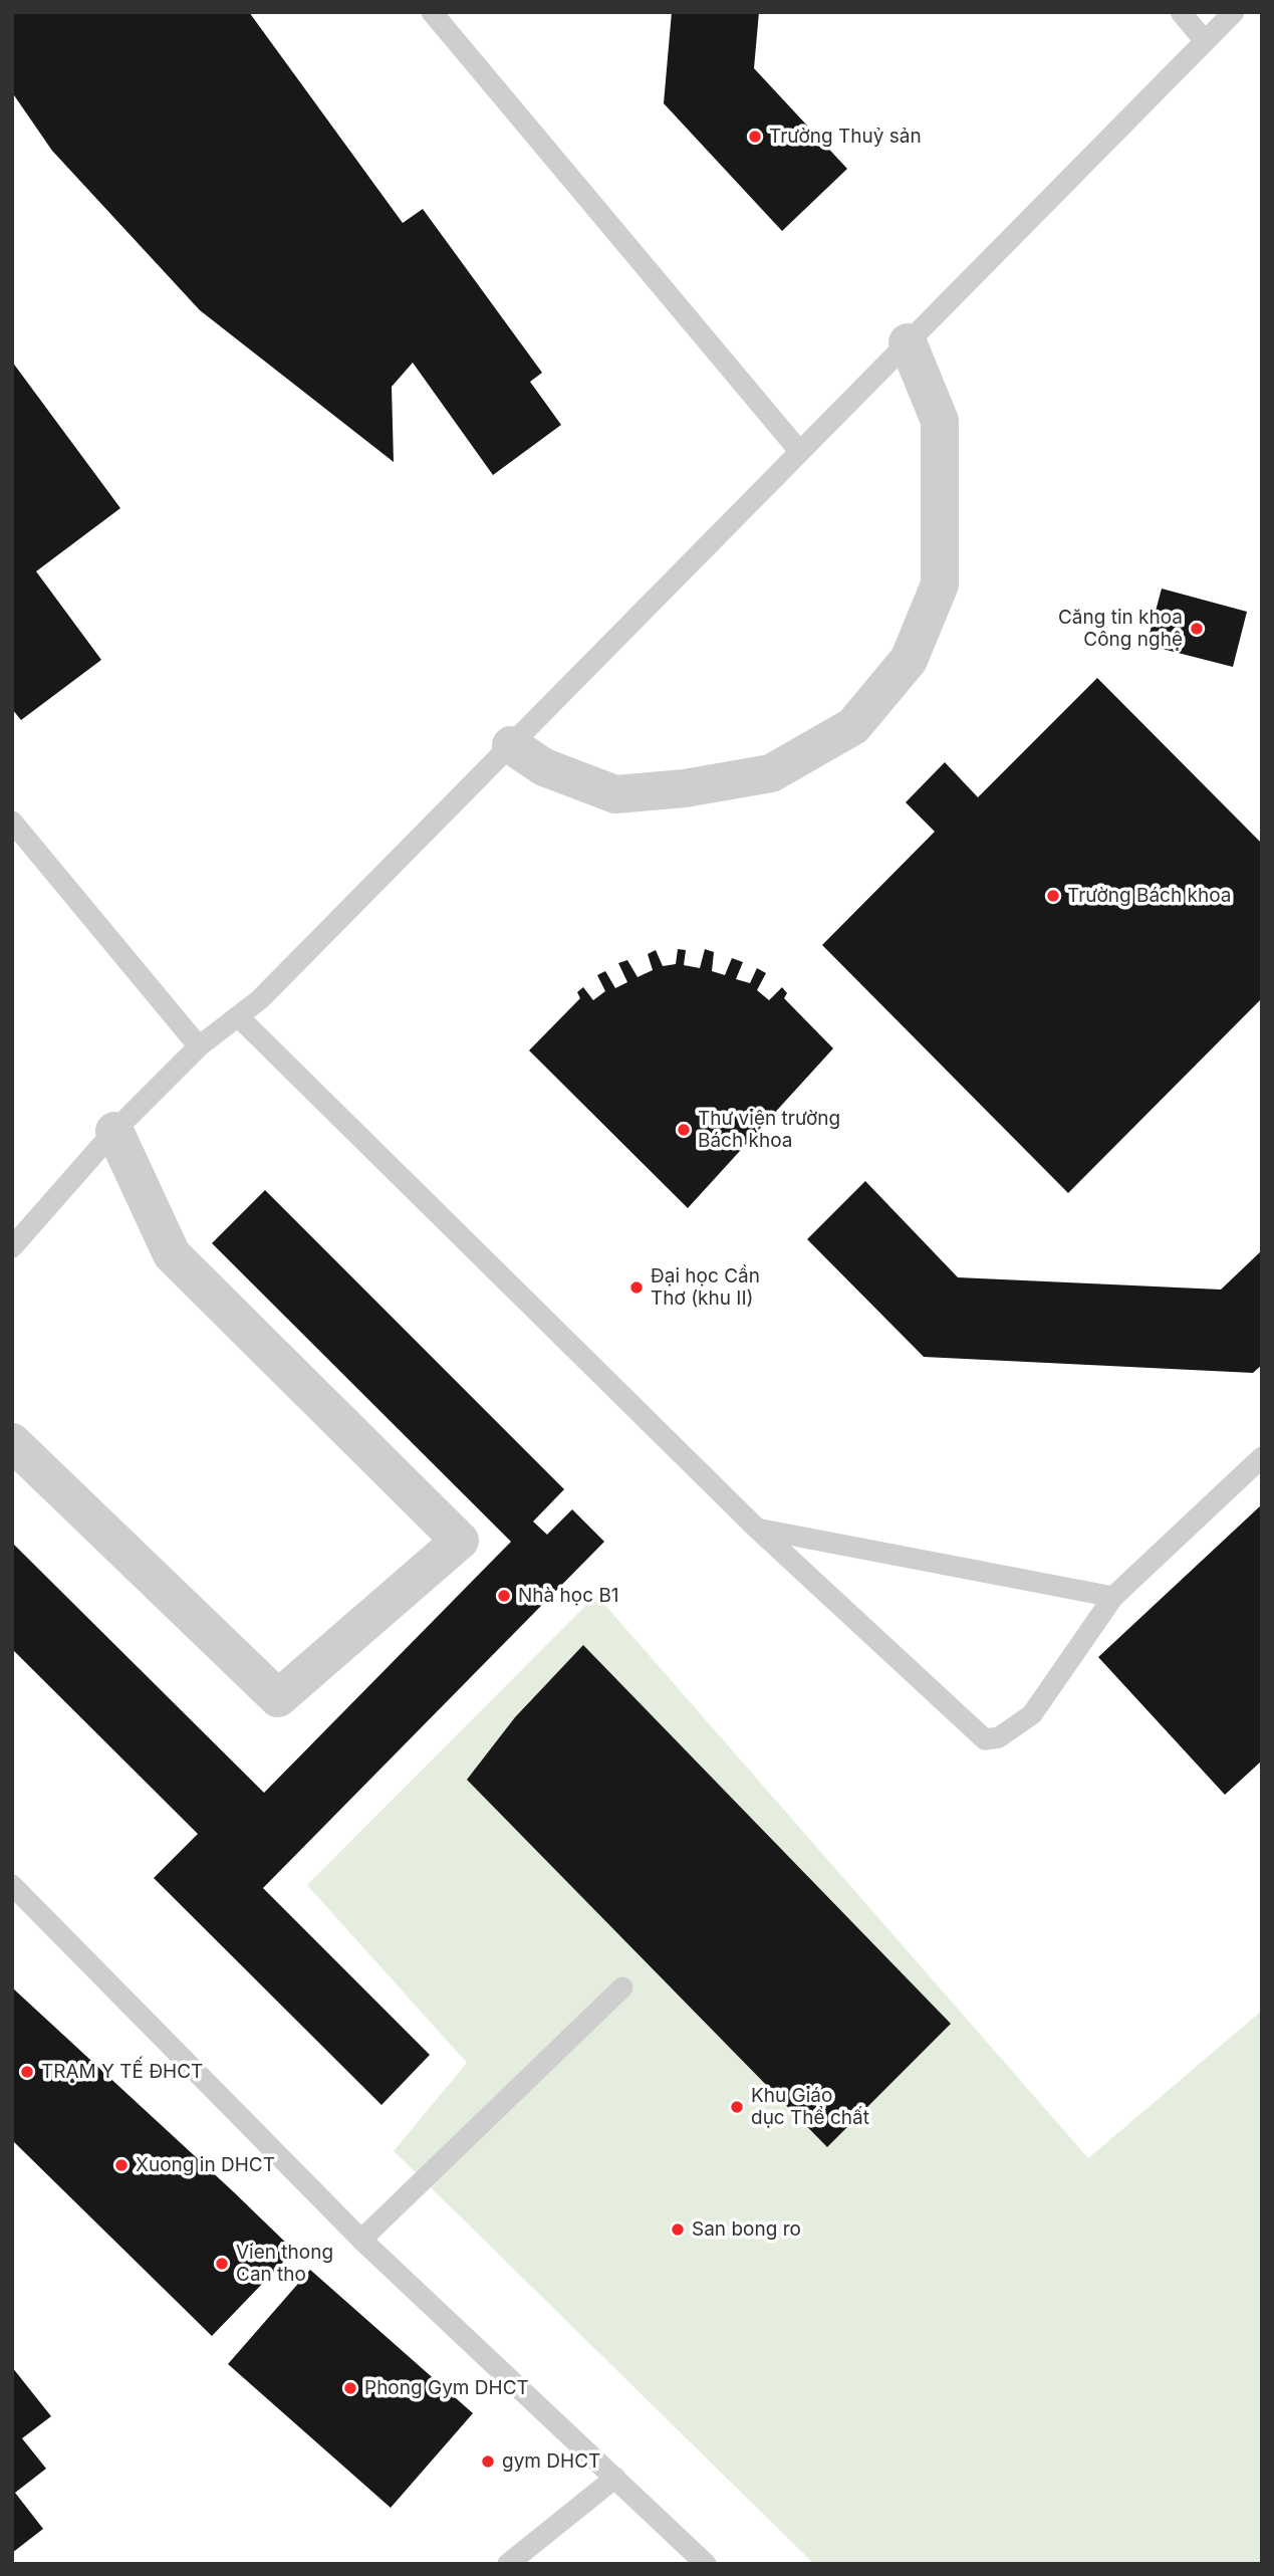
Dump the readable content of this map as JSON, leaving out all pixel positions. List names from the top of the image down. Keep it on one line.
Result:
{"places":["Trường Thuỷ sản","Căng tin khoa Công nghệ","Trường Bách khoa","Thư viện trường Bách khoa","Đại học Cần Thơ (khu II)","Nhà học B1","TRẠM Y TẾ ĐHCT","Khu Giáo dục Thể chất","Xuong in DHCT","San bong ro","Vien thong Can tho","Phong Gym DHCT","gym DHCT"]}
